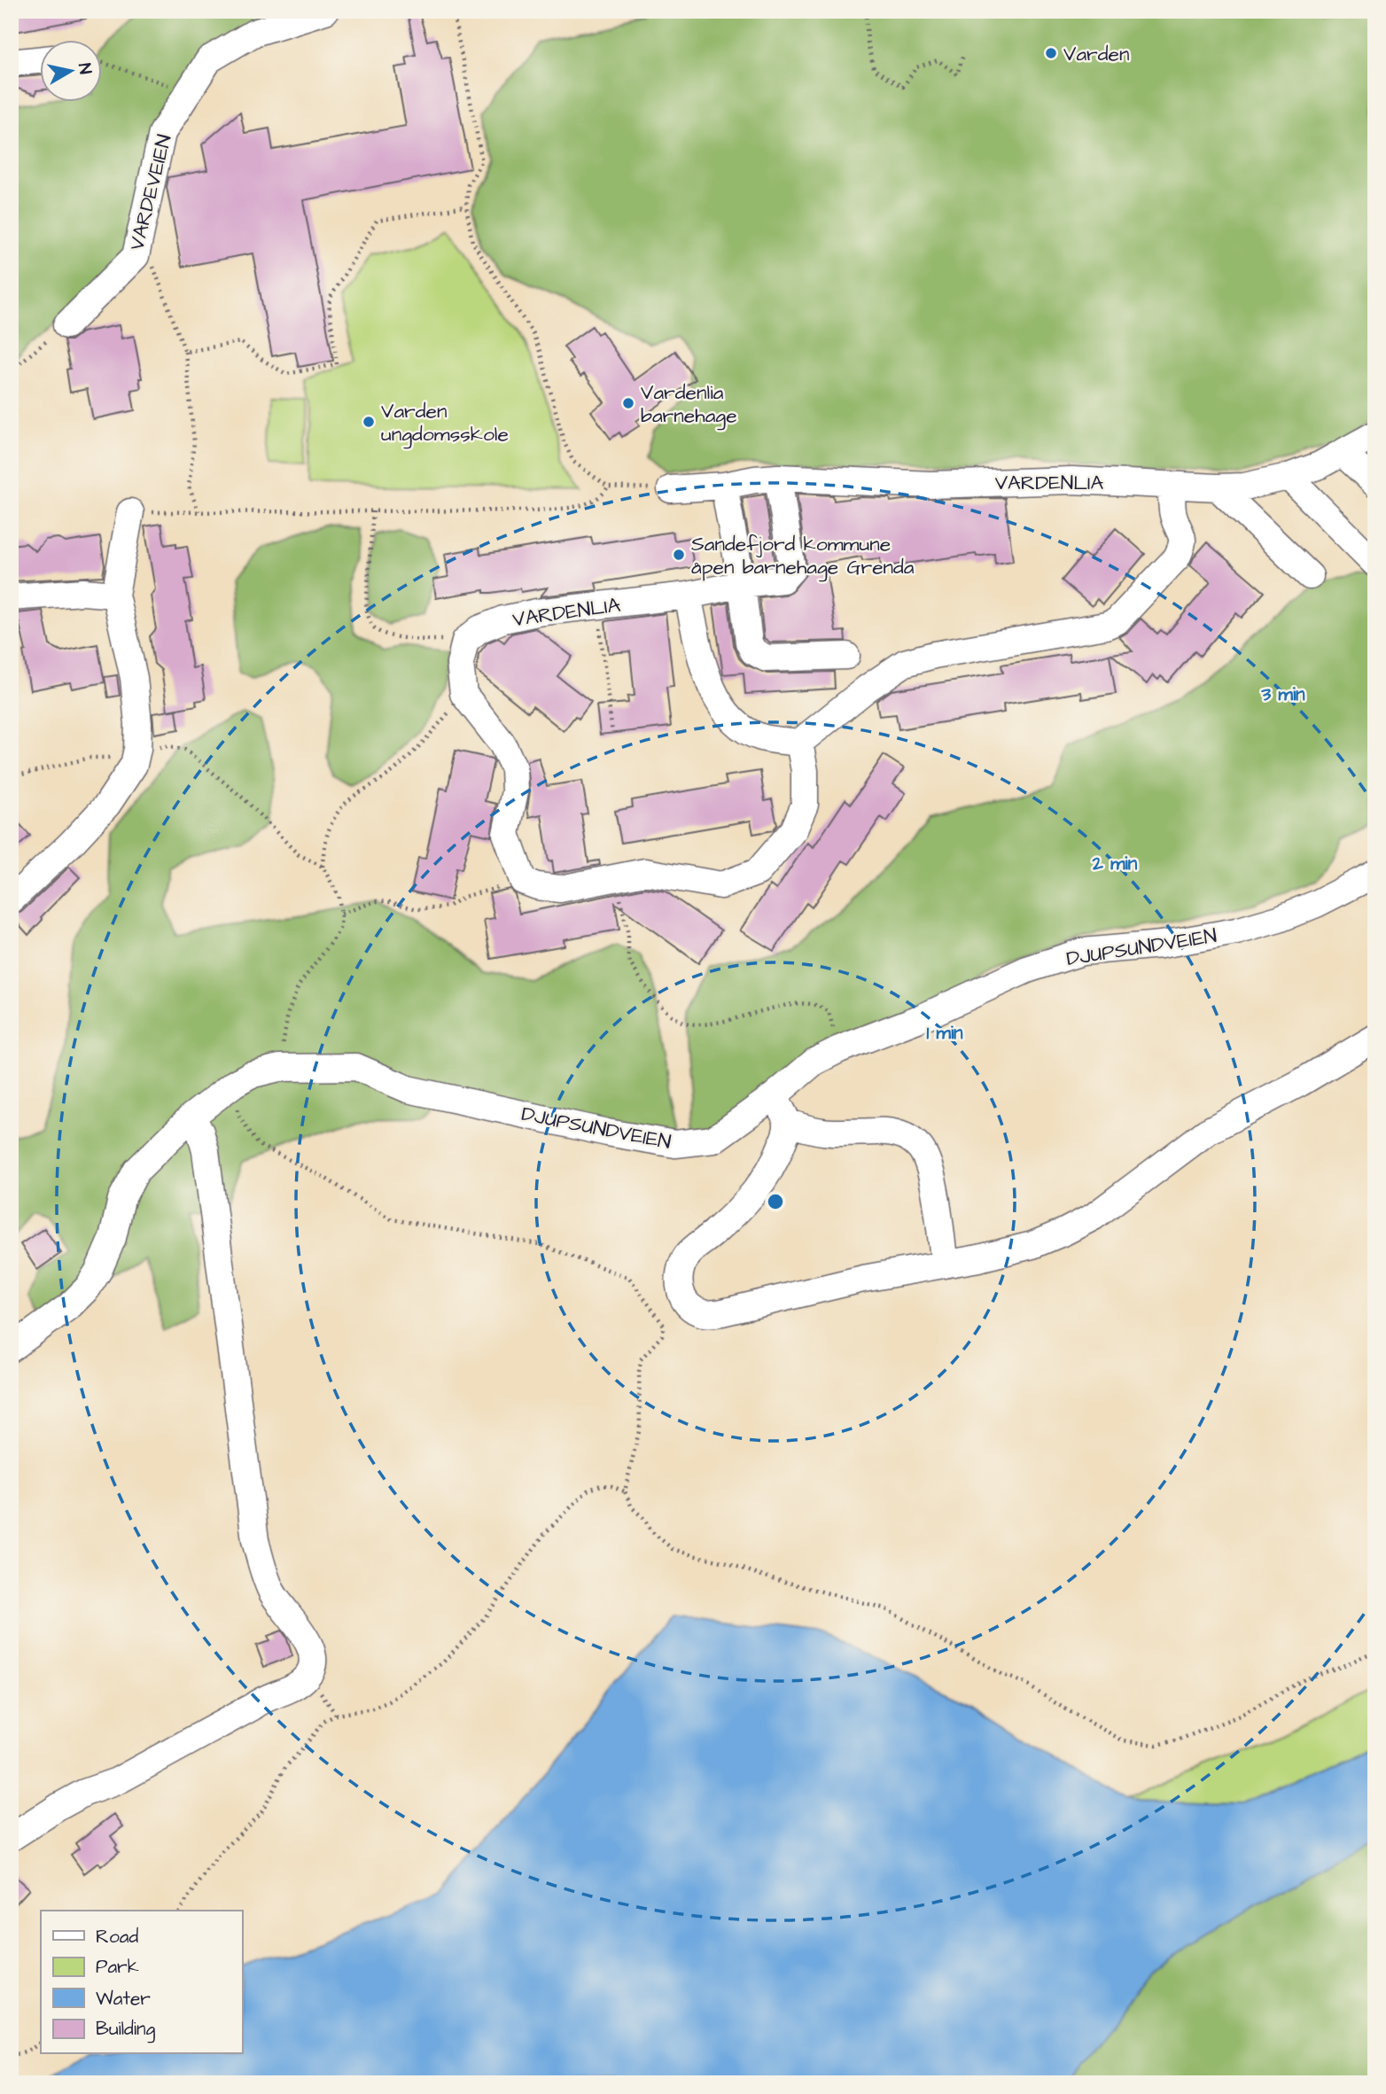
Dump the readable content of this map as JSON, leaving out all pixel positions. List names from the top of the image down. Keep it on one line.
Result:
{"streets":{"street":["VARDEVEIEN","VARDENLIA","DJUPSUNDVEIEN"]},"places":["Varden","Vardenlia barnehage","Varden ungdomsskole","Sandefjord kommune åpen barnehage Grenda"],"legend":["Road","Park","Water","Building"],"north":"right","rings":["3 min","2 min","1 min"]}
